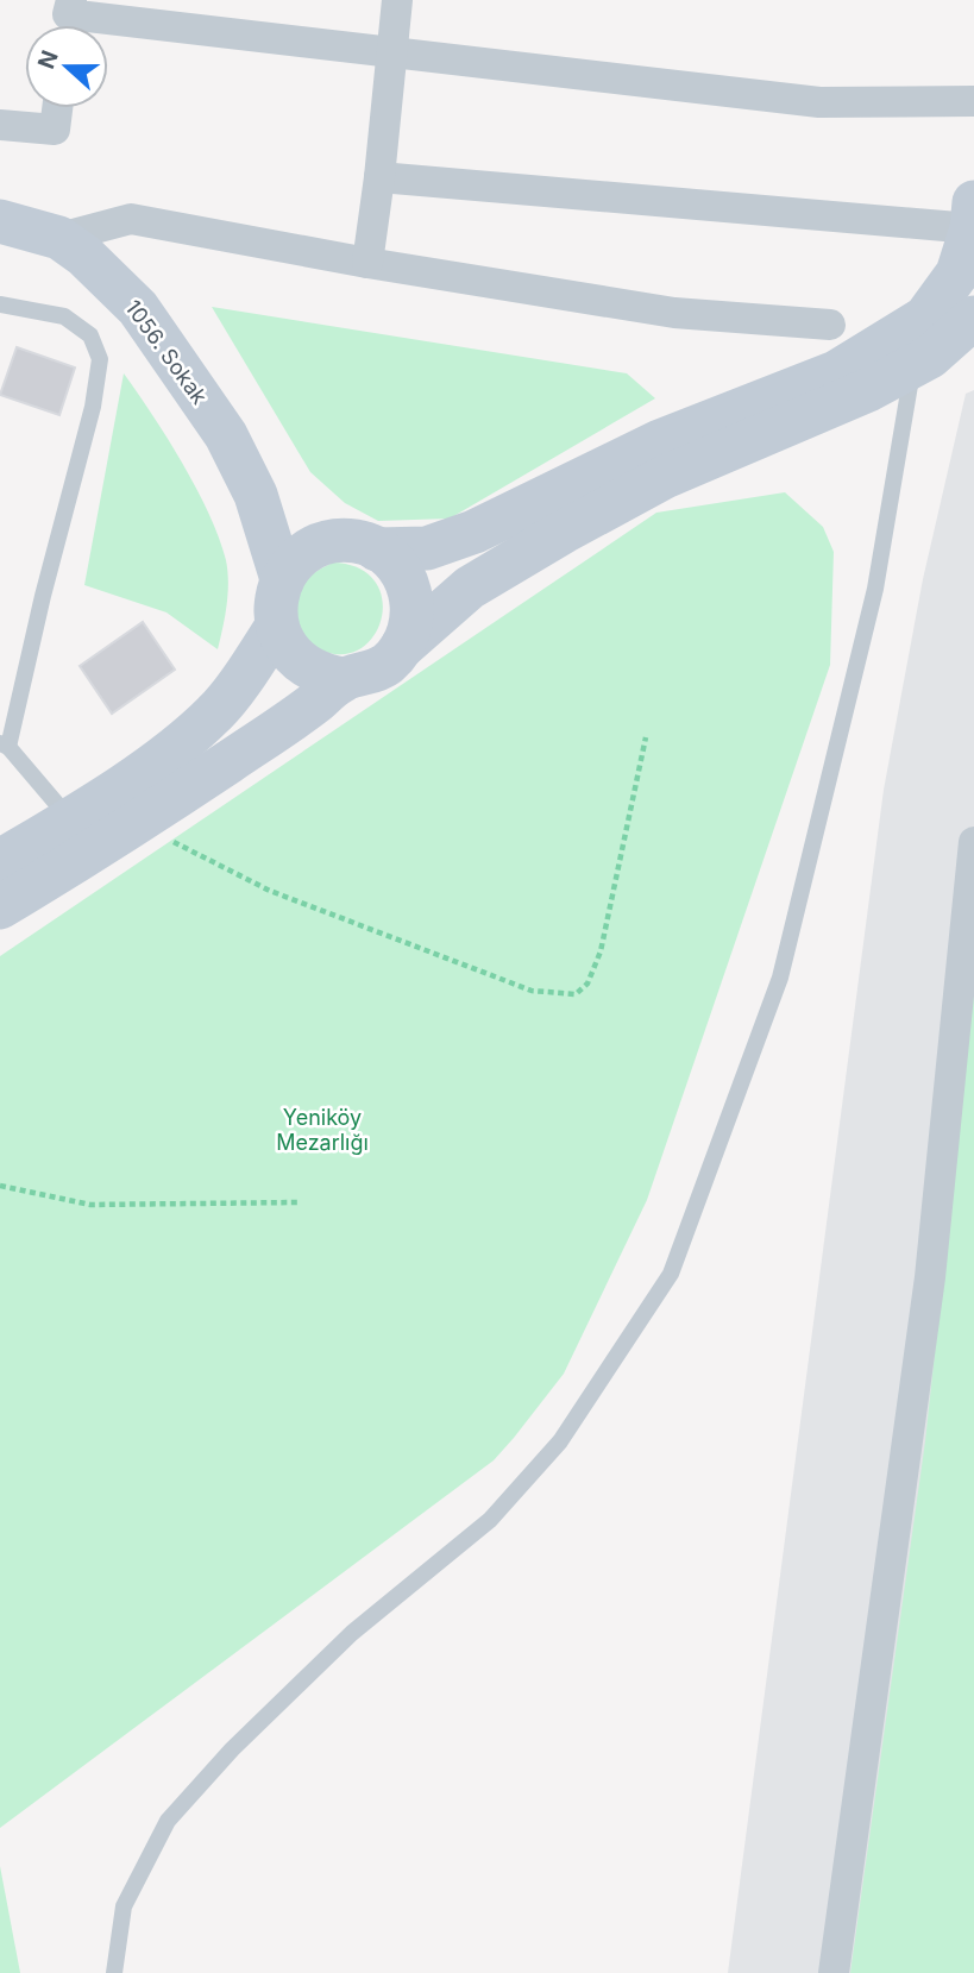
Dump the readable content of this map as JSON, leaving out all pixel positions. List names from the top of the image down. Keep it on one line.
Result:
{"streets":{"main road":["1056. Sokak"]},"parks":["Yeniköy Mezarlığı"],"north":"left"}
